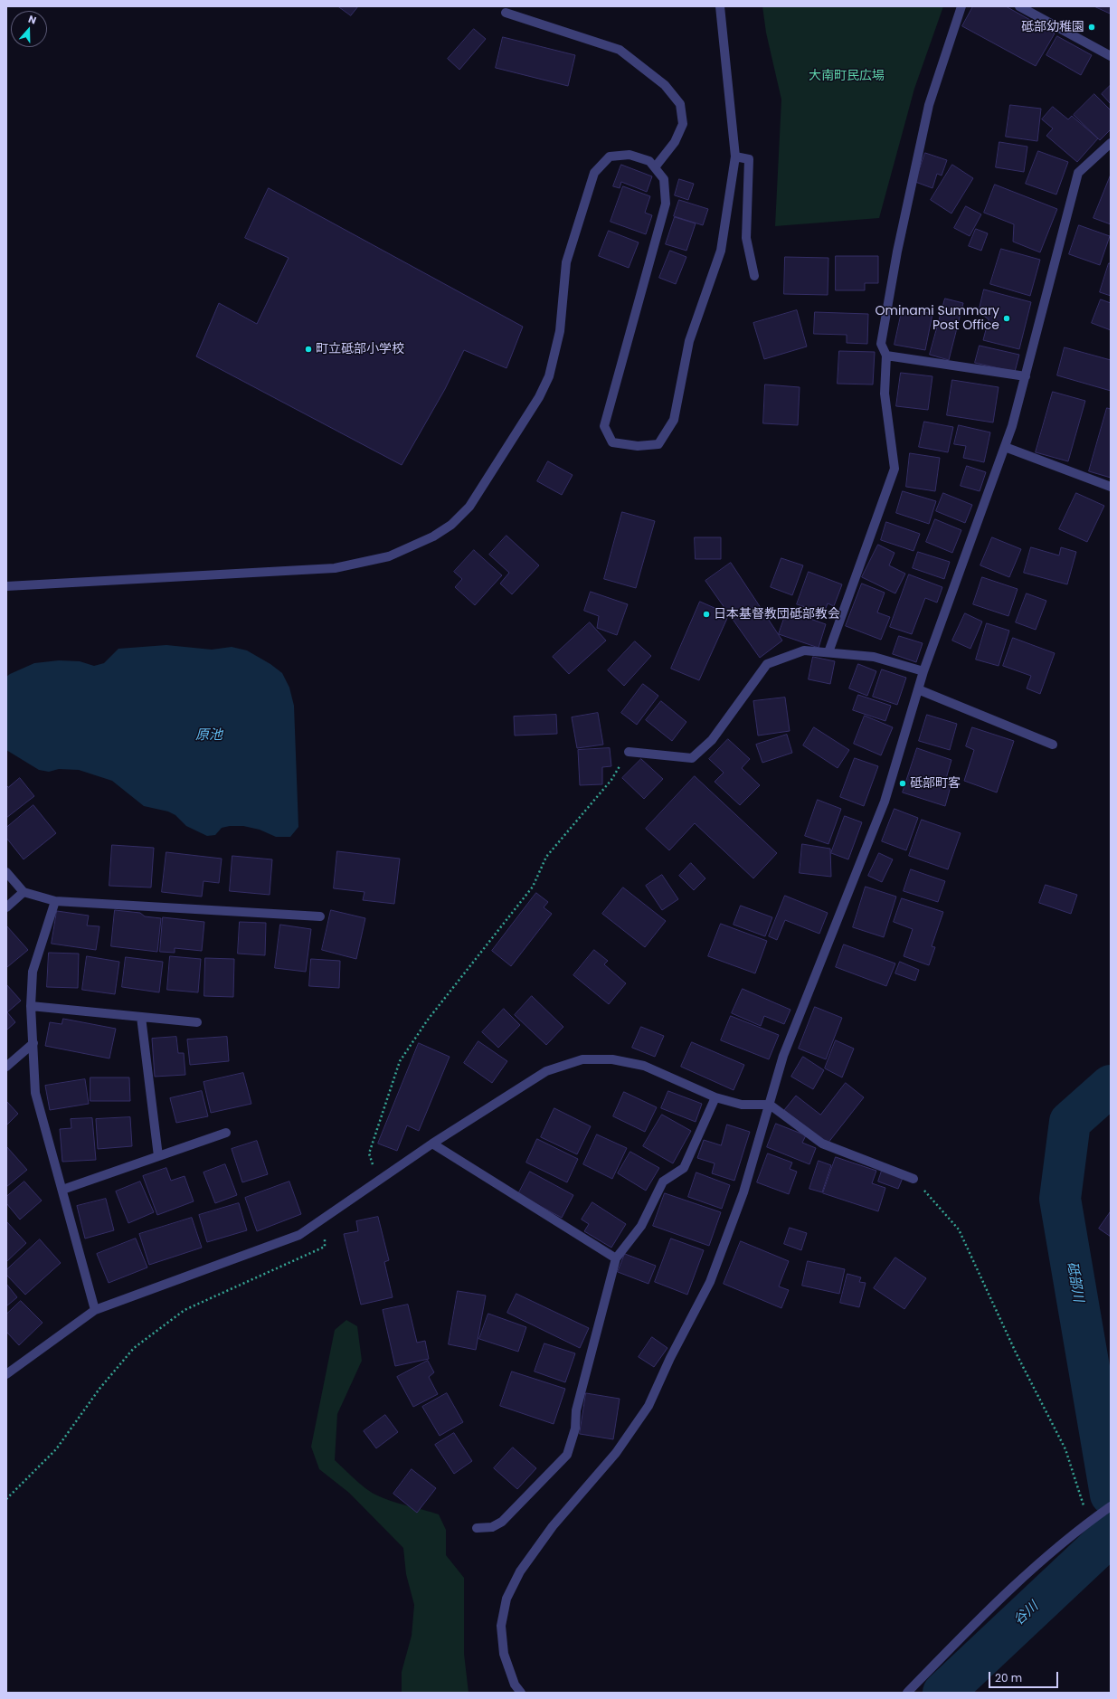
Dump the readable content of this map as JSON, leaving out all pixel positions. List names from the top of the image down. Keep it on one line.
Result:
{"water":["原池","砥部川","谷川"],"parks":["大南町民広場"],"places":["砥部幼稚園","Ominami Summary Post Office","町立砥部小学校","日本基督教団砥部教会","砥部町客"],"scale_bar":"20 m","north":"top"}
